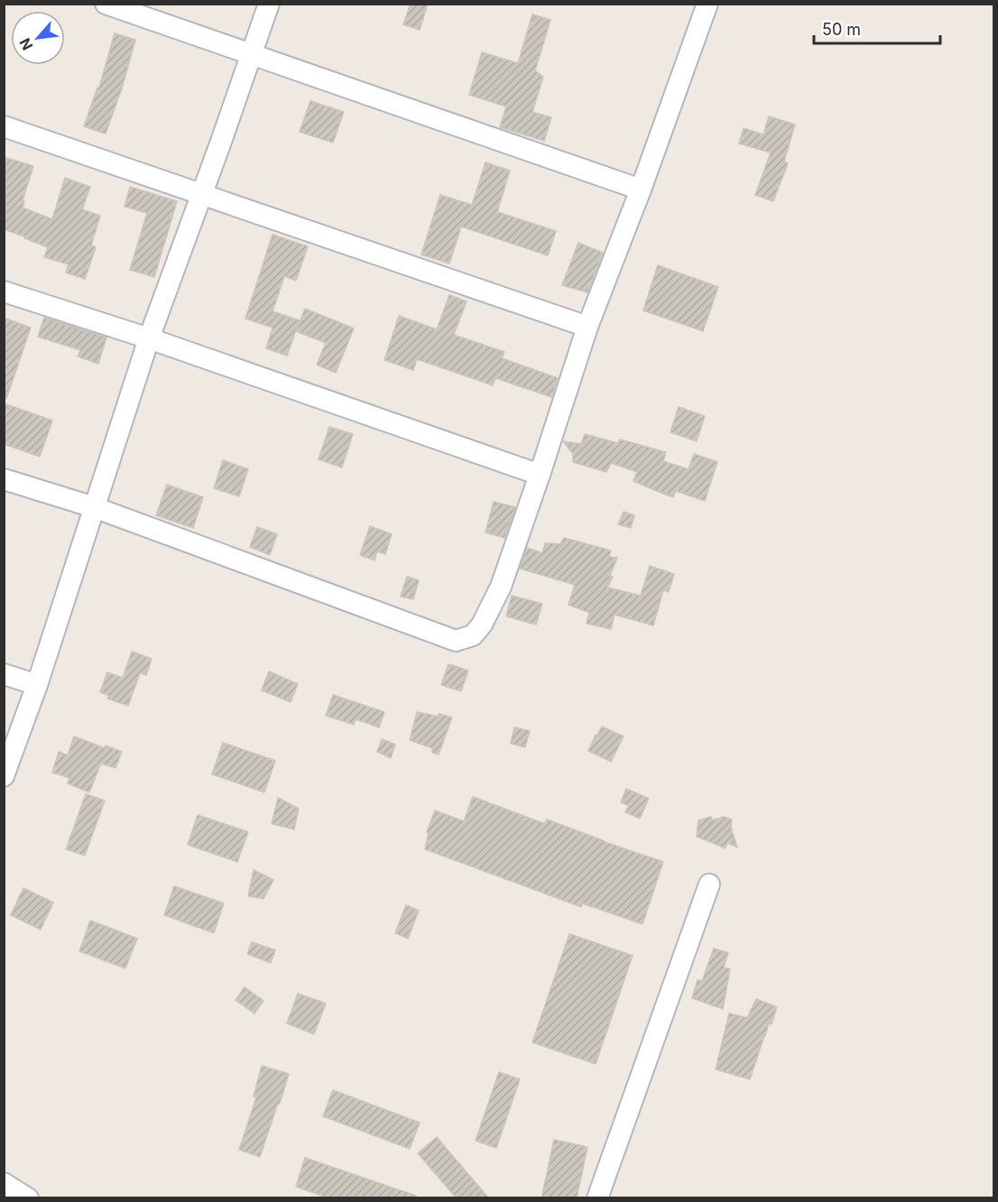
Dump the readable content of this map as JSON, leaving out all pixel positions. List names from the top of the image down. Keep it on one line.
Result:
{"scale_bar":"50 m","north":"bottom left"}
